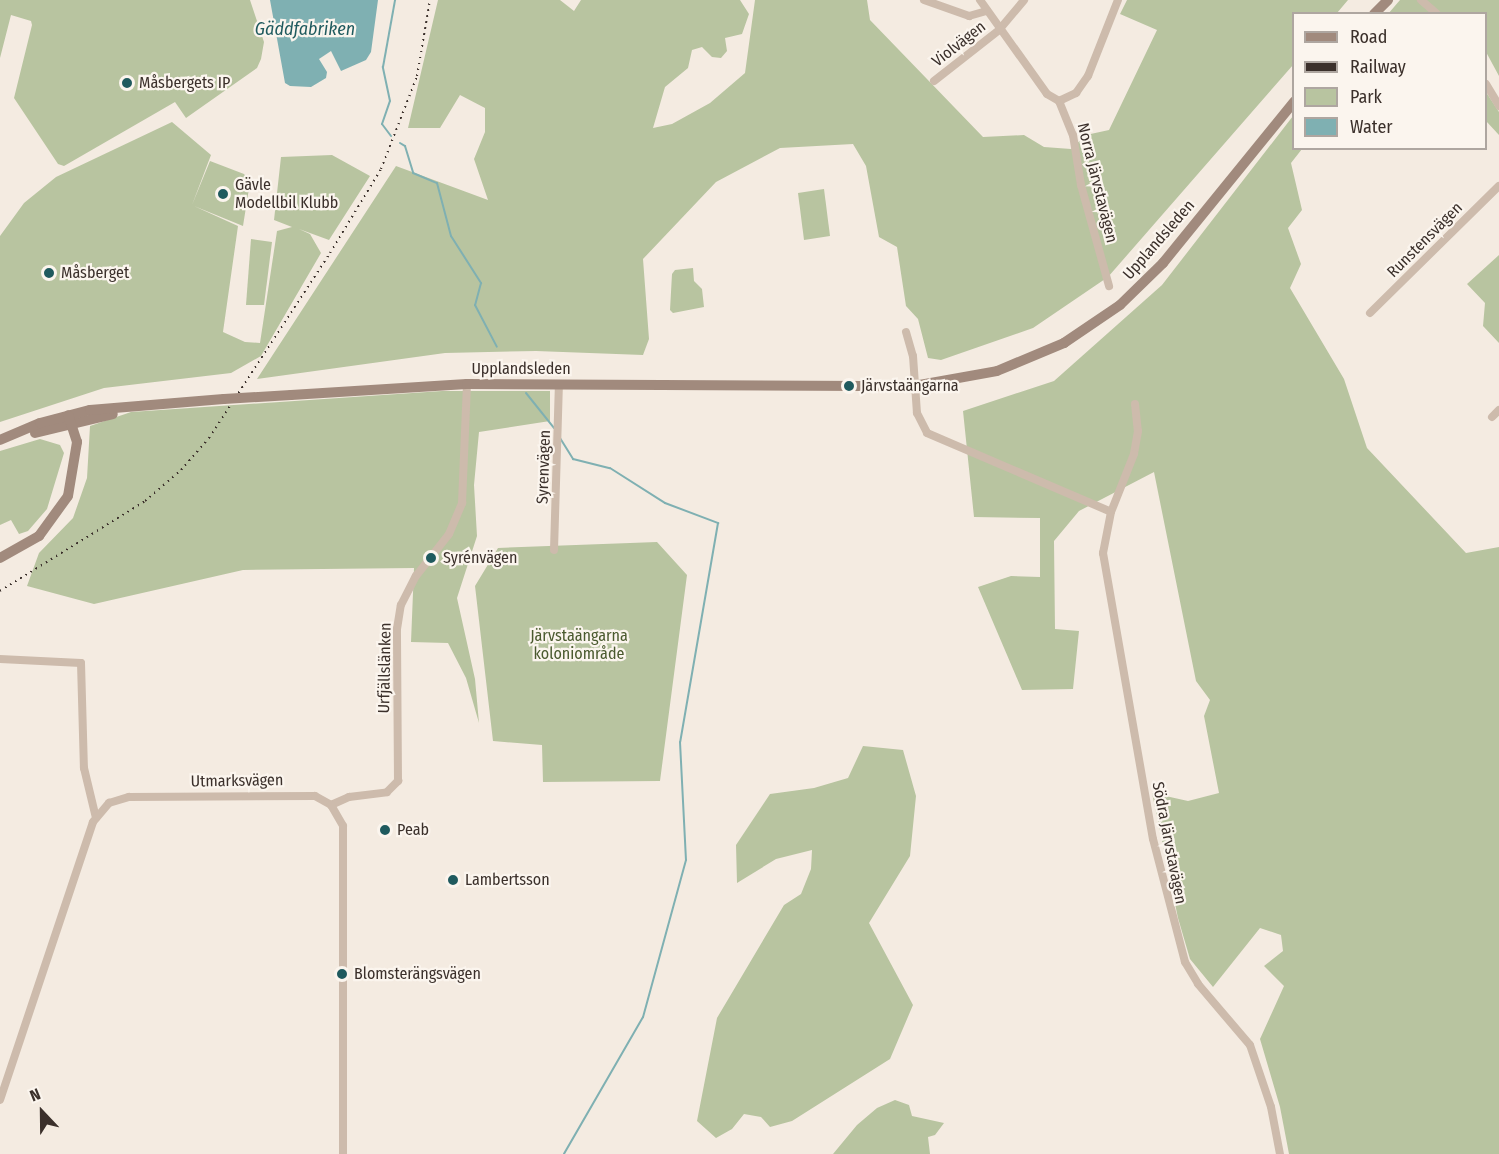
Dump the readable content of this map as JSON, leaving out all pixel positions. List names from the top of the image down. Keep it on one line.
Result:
{"streets":{"street":["Violvägen","Norra Järvstavägen","Upplandsleden","Runstensvägen","Syrenvägen","Urfjällslänken","Utmarksvägen","Södra Järvstavägen"]},"crossings":[["Upplandsleden","Syrenvägen"],["Upplandsleden","Urfjällslänken"],["Urfjällslänken","Utmarksvägen"]],"water":["Gäddfabriken"],"parks":["Järvstaängarna koloniområde"],"places":["Måsbergets IP","Gävle Modellbil Klubb","Måsberget","Järvstaängarna","Syrénvägen","Peab","Lambertsson","Blomsterängsvägen"],"legend":["Road","Railway","Park","Water"],"north":"top"}
